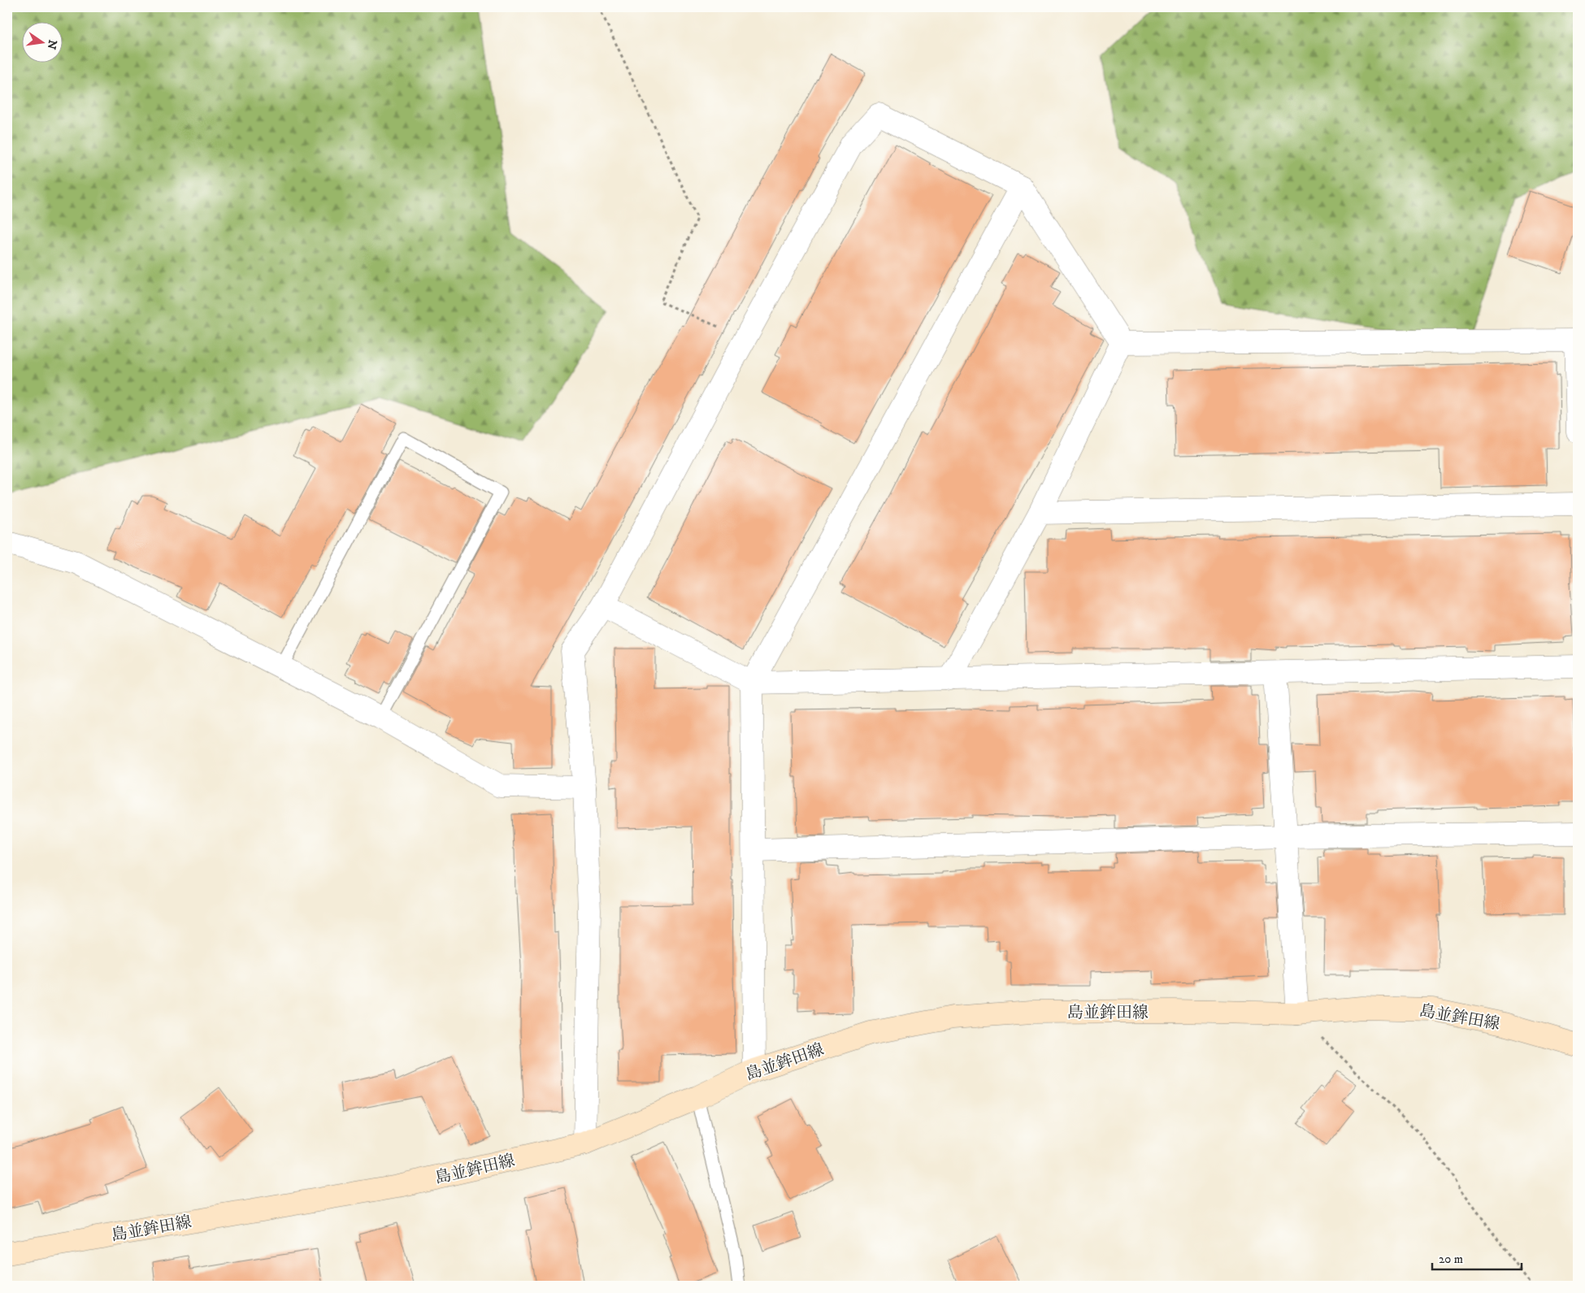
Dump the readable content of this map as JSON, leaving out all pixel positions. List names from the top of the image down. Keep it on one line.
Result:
{"streets":{"main road":["島並鉾田線"]},"scale_bar":"20 m","north":"right"}
